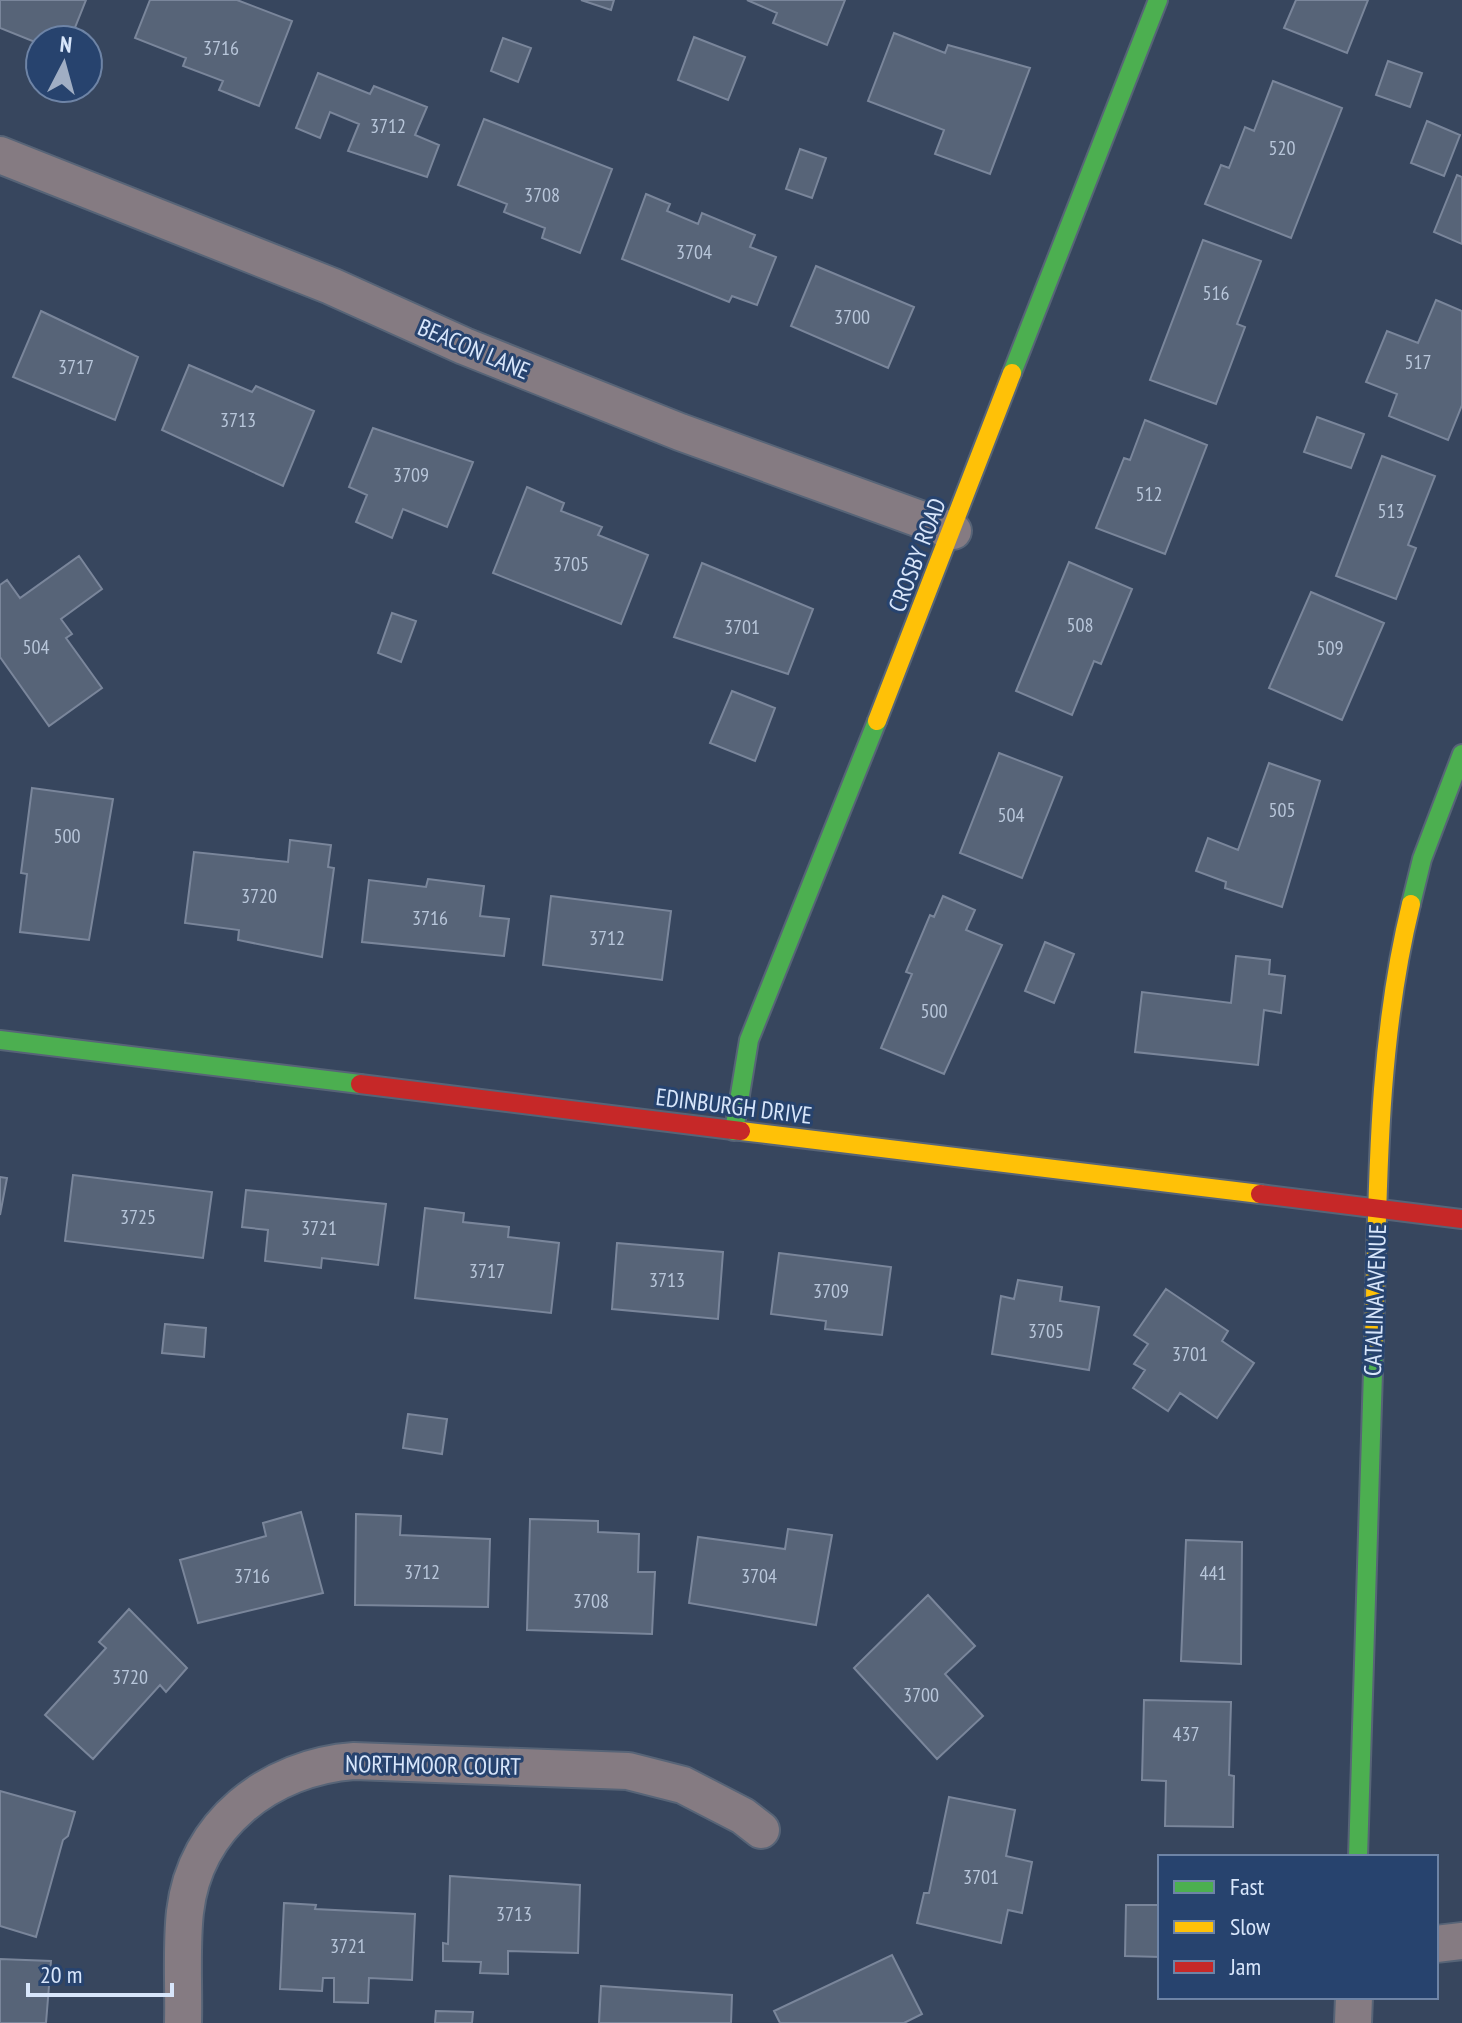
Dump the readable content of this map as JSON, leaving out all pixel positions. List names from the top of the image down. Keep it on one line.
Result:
{"streets":{"street":["BEACON LANE","CROSBY ROAD","EDINBURGH DRIVE","CATALINA AVENUE","NORTHMOOR COURT"]},"crossings":[["BEACON LANE","CROSBY ROAD"],["CROSBY ROAD","EDINBURGH DRIVE"],["EDINBURGH DRIVE","CATALINA AVENUE"]],"house_numbers":["3716","3712","520","3708","3704","516","3700","517","3717","3713","3709","512","513","3705","508","3701","504","509","505","504","500","3720","3716","3712","500","3725","3721","3717","3713","3709","3705","3701","3712","441","3716","3704","3708","3720","3700","437","3701","3713","3721"],"legend":["Fast","Slow","Jam"],"scale_bar":"20 m","north":"top"}
